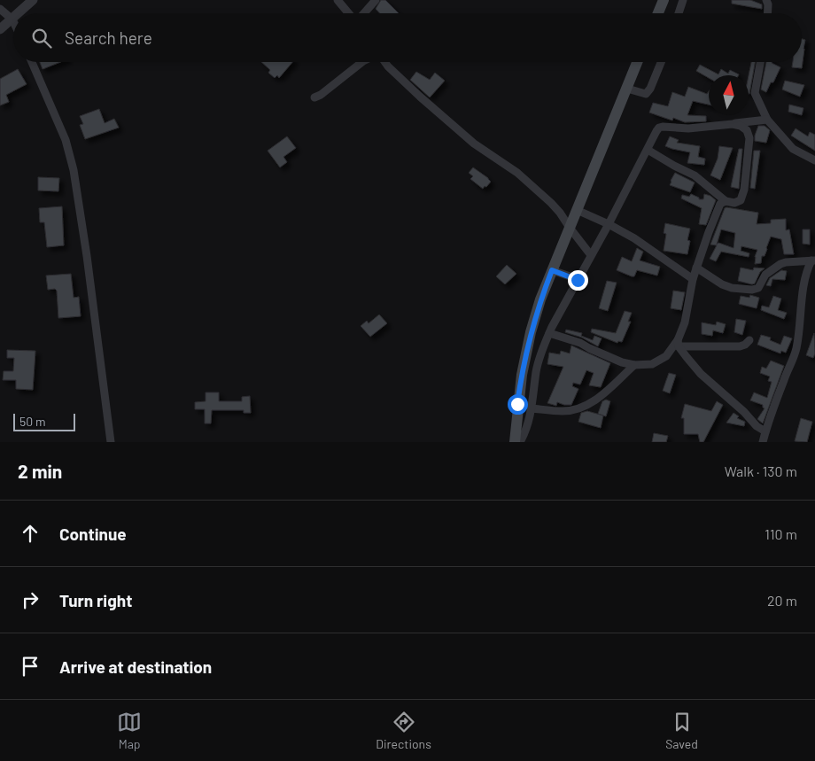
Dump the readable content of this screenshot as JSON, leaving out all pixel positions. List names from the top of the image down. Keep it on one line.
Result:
{"scale_bar":"50 m","north":"top","page":{"search":"Search here","scale":"50 m","heading":["2 min","Walk · 130 m"],"list":[["Continue","110 m"],["Turn right","20 m"],"Arrive at destination"],"nav":["Map","Directions","Saved"]}}
